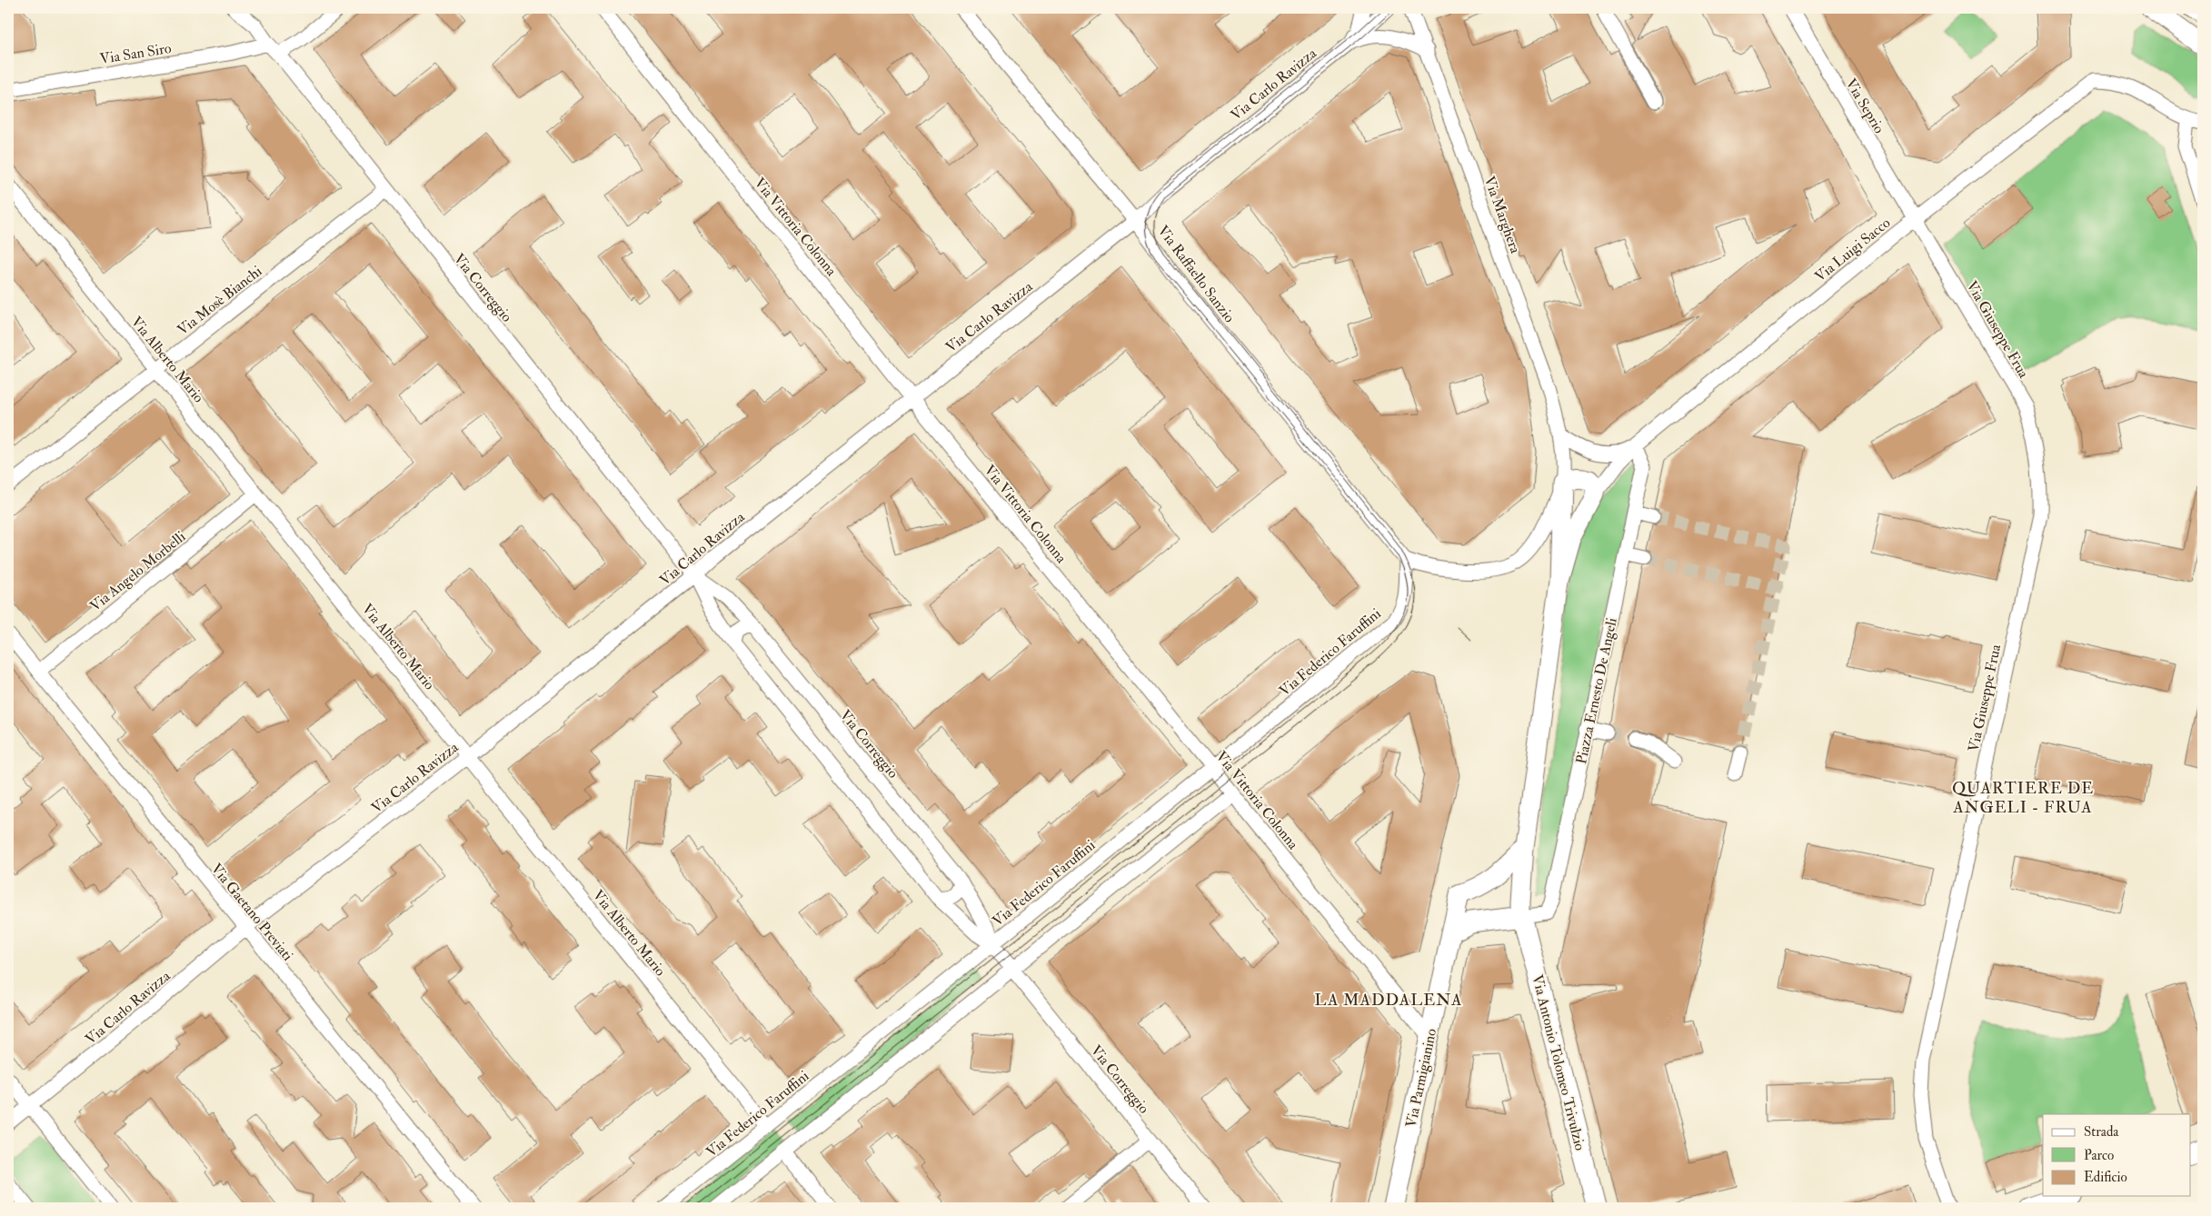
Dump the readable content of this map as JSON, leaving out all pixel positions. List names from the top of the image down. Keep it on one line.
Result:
{"streets":{"street":["Via San Siro","Via Carlo Ravizza","Via Seprio","Via Marghera","Via Vittoria Colonna","Via Luigi Sacco","Via Raffaello Sanzio","Via Correggio","Via Mosè Bianchi","Via Giuseppe Frua","Via Alberto Mario","Via Angelo Morbelli","Via Federico Faruffini","Piazza Ernesto De Angeli","Via Gaetano Previati","Via Antonio Tolomeo Trivulzio","Via Parmigianino"]},"crossings":[["Via San Siro","Via Correggio"],["Via Carlo Ravizza","Via Vittoria Colonna"],["Via Carlo Ravizza","Via Raffaello Sanzio"],["Via Carlo Ravizza","Via Correggio"],["Via Carlo Ravizza","Via Alberto Mario"],["Via Carlo Ravizza","Via Gaetano Previati"],["Via Seprio","Via Luigi Sacco"],["Via Seprio","Via Giuseppe Frua"],["Via Vittoria Colonna","Via Federico Faruffini"],["Via Vittoria Colonna","Via Parmigianino"],["Via Luigi Sacco","Via Giuseppe Frua"],["Via Luigi Sacco","Piazza Ernesto De Angeli"],["Via Raffaello Sanzio","Via Federico Faruffini"],["Via Correggio","Via Mosè Bianchi"],["Via Correggio","Via Federico Faruffini"],["Via Mosè Bianchi","Via Alberto Mario"],["Via Alberto Mario","Via Angelo Morbelli"],["Via Alberto Mario","Via Federico Faruffini"],["Via Angelo Morbelli","Via Gaetano Previati"],["Piazza Ernesto De Angeli","Via Antonio Tolomeo Trivulzio"],["Piazza Ernesto De Angeli","Via Parmigianino"]],"districts":["QUARTIERE DE ANGELI - FRUA","LA MADDALENA"],"legend":["Strada","Parco","Edificio"]}
